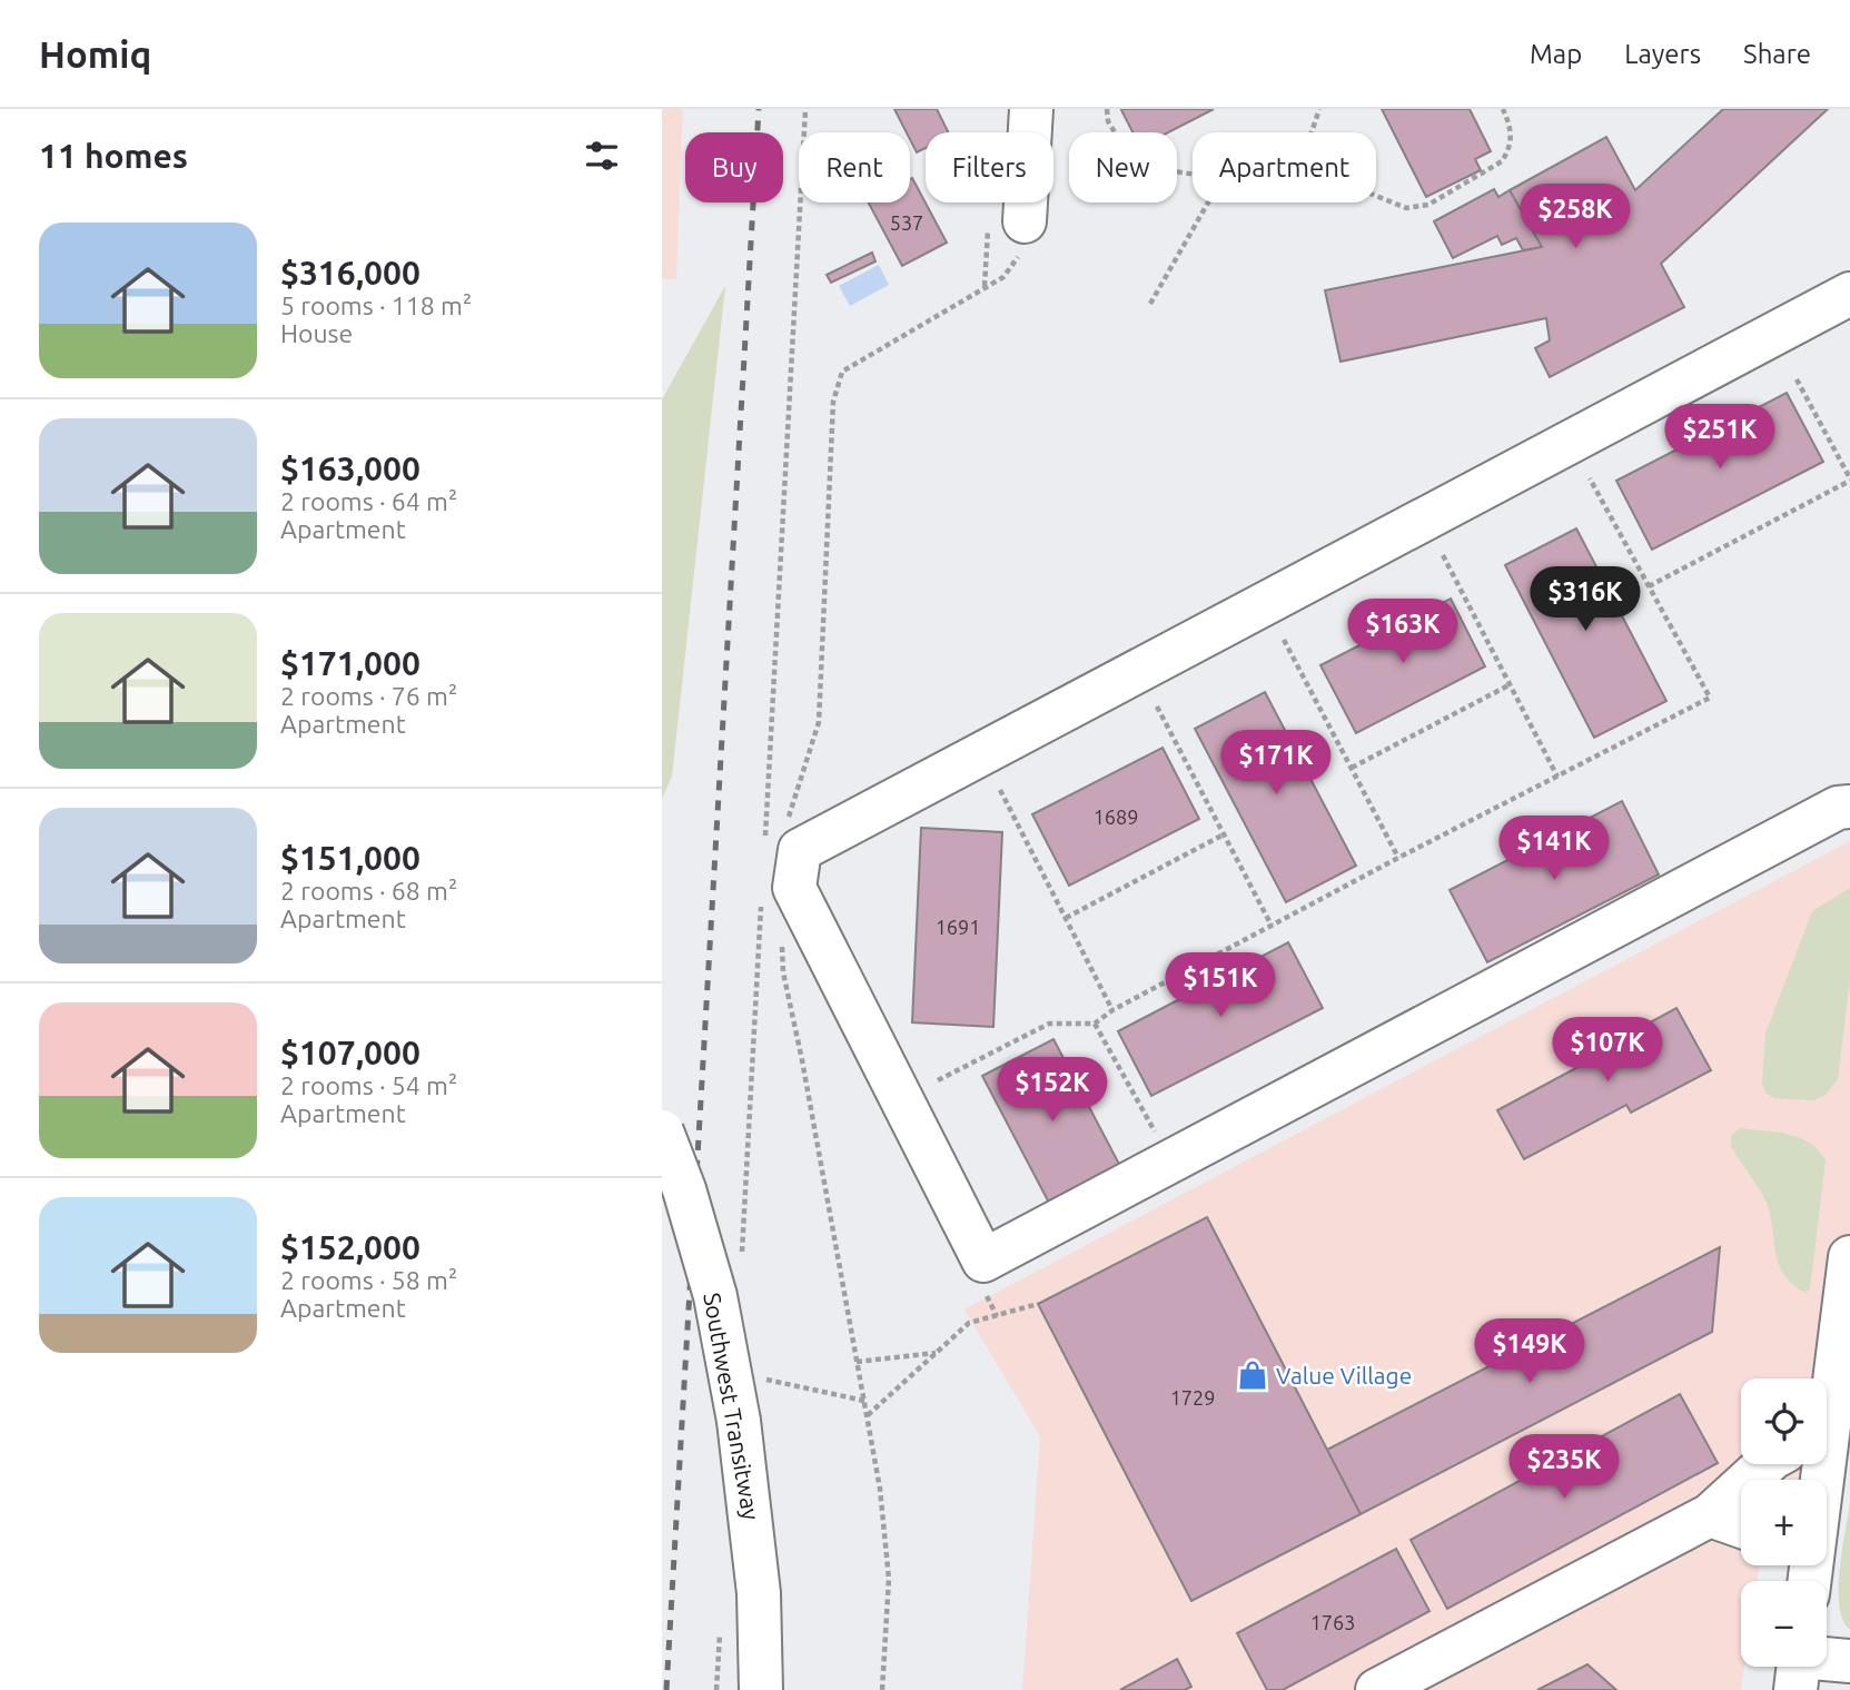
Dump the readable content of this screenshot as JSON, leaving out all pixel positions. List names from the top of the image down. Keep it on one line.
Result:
{"streets":{"main road":["Southwest Transitway"]},"places":{"shop":["Value Village"]},"house_numbers":["537","1689","1691","1729","1763"],"page":{"header":"Homiq","nav":["Map","Layers","Share"],"heading":"11 homes","chip":["Buy","Rent","Filters","New","Apartment"],"price":["$258K","$251K","$316K","$163K","$171K","$141K","$151K","$107K","$152K","$149K","$235K"],"list":[{"name":"$316,000","note":"5 rooms · 118 m² · House"},{"name":"$163,000","note":"2 rooms · 64 m² · Apartment"},{"name":"$171,000","note":"2 rooms · 76 m² · Apartment"},{"name":"$151,000","note":"2 rooms · 68 m² · Apartment"},{"name":"$107,000","note":"2 rooms · 54 m² · Apartment"},{"name":"$152,000","note":"2 rooms · 58 m² · Apartment"}],"map_buttons":["+","−"]}}
